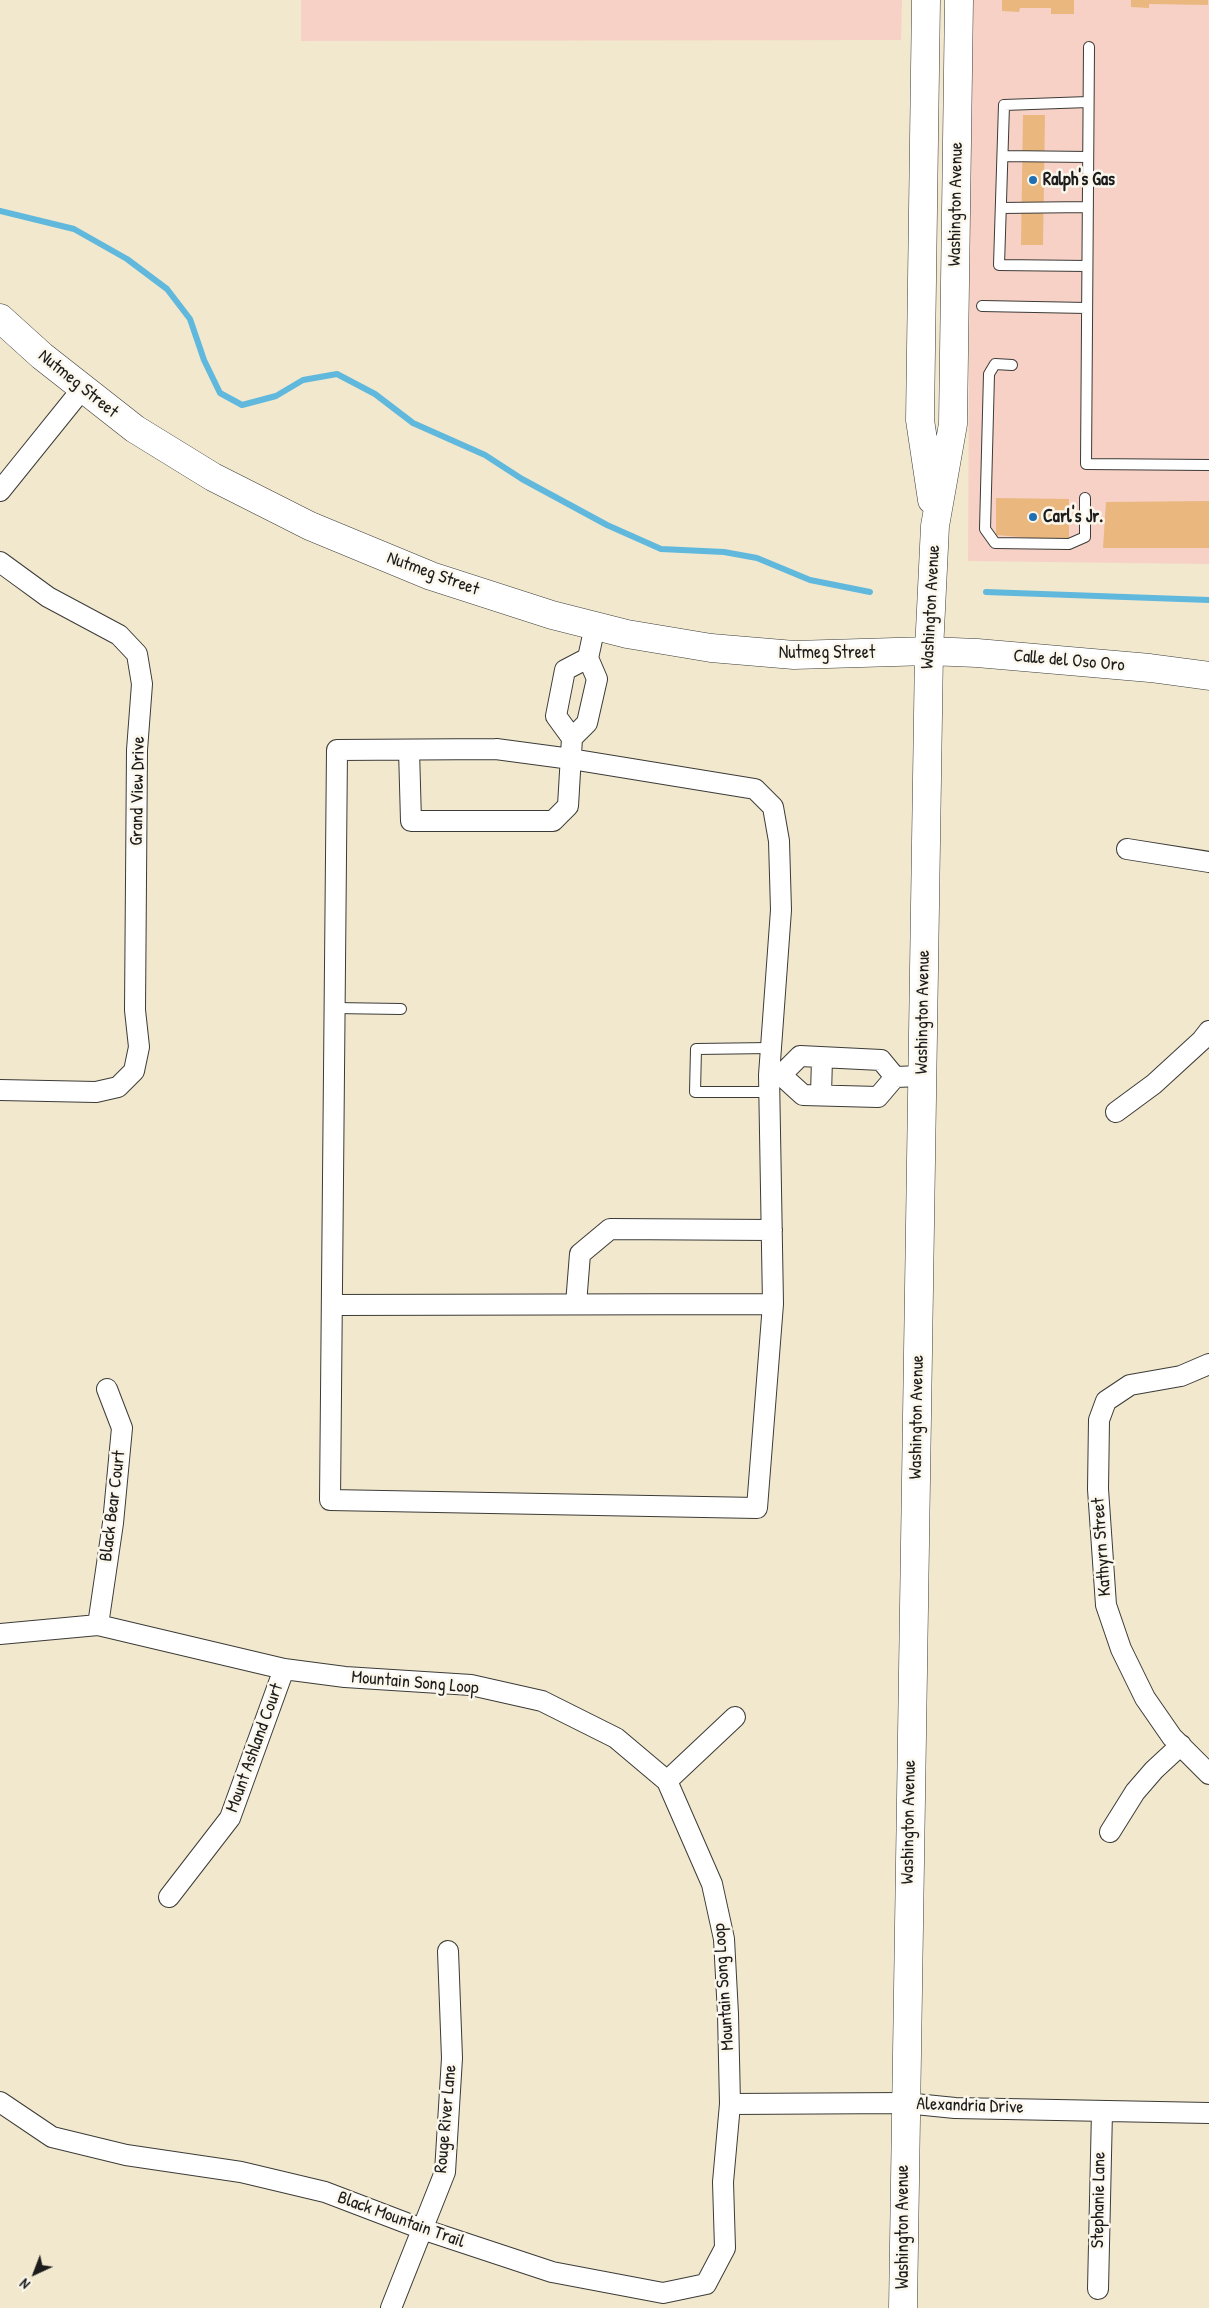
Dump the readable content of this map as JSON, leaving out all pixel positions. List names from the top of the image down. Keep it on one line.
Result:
{"streets":{"main road":["Washington Avenue","Nutmeg Street","Calle del Oso Oro"],"street":["Grand View Drive","Black Bear Court","Kathyrn Street","Mountain Song Loop","Mount Ashland Court","Alexandria Drive","Rouge River Lane","Stephanie Lane","Black Mountain Trail"]},"crossings":[["Washington Avenue","Nutmeg Street"],["Washington Avenue","Calle del Oso Oro"],["Washington Avenue","Alexandria Drive"],["Nutmeg Street","Calle del Oso Oro"],["Black Bear Court","Mountain Song Loop"],["Mountain Song Loop","Mount Ashland Court"],["Mountain Song Loop","Alexandria Drive"],["Mountain Song Loop","Black Mountain Trail"],["Alexandria Drive","Stephanie Lane"],["Rouge River Lane","Black Mountain Trail"]],"places":["Ralph's Gas","Carl's Jr."],"north":"bottom left"}
